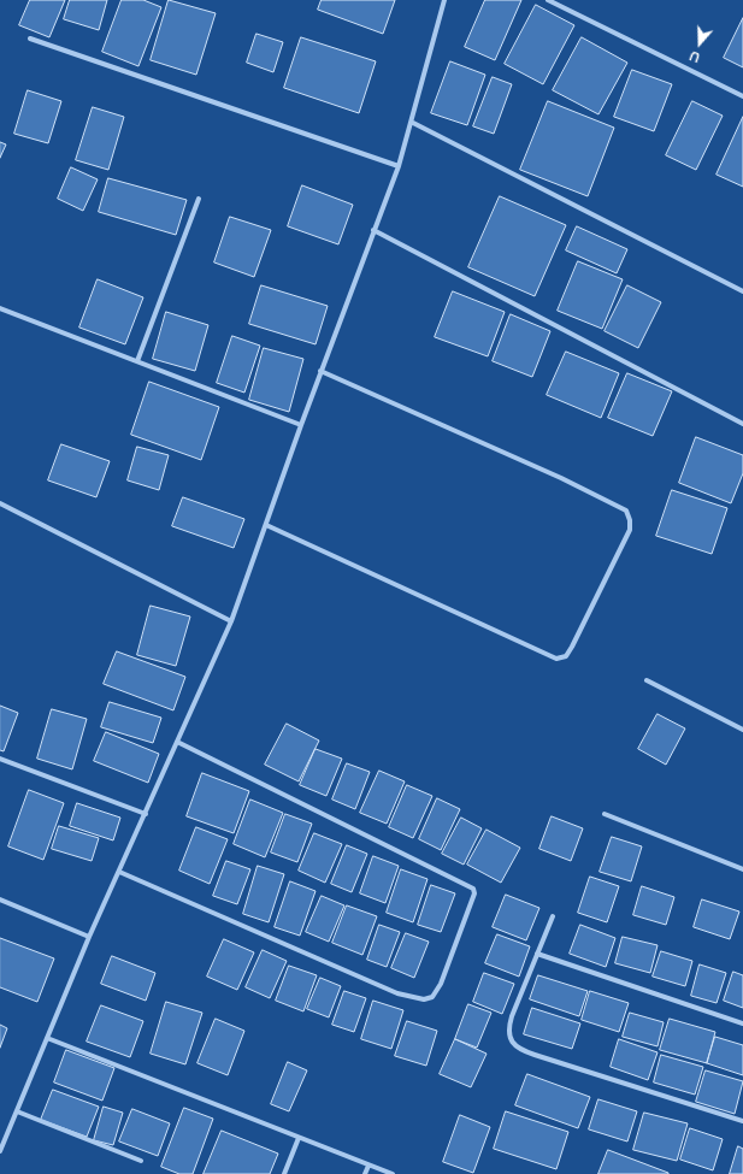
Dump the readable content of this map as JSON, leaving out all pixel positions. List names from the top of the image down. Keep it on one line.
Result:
{"north":"bottom"}
